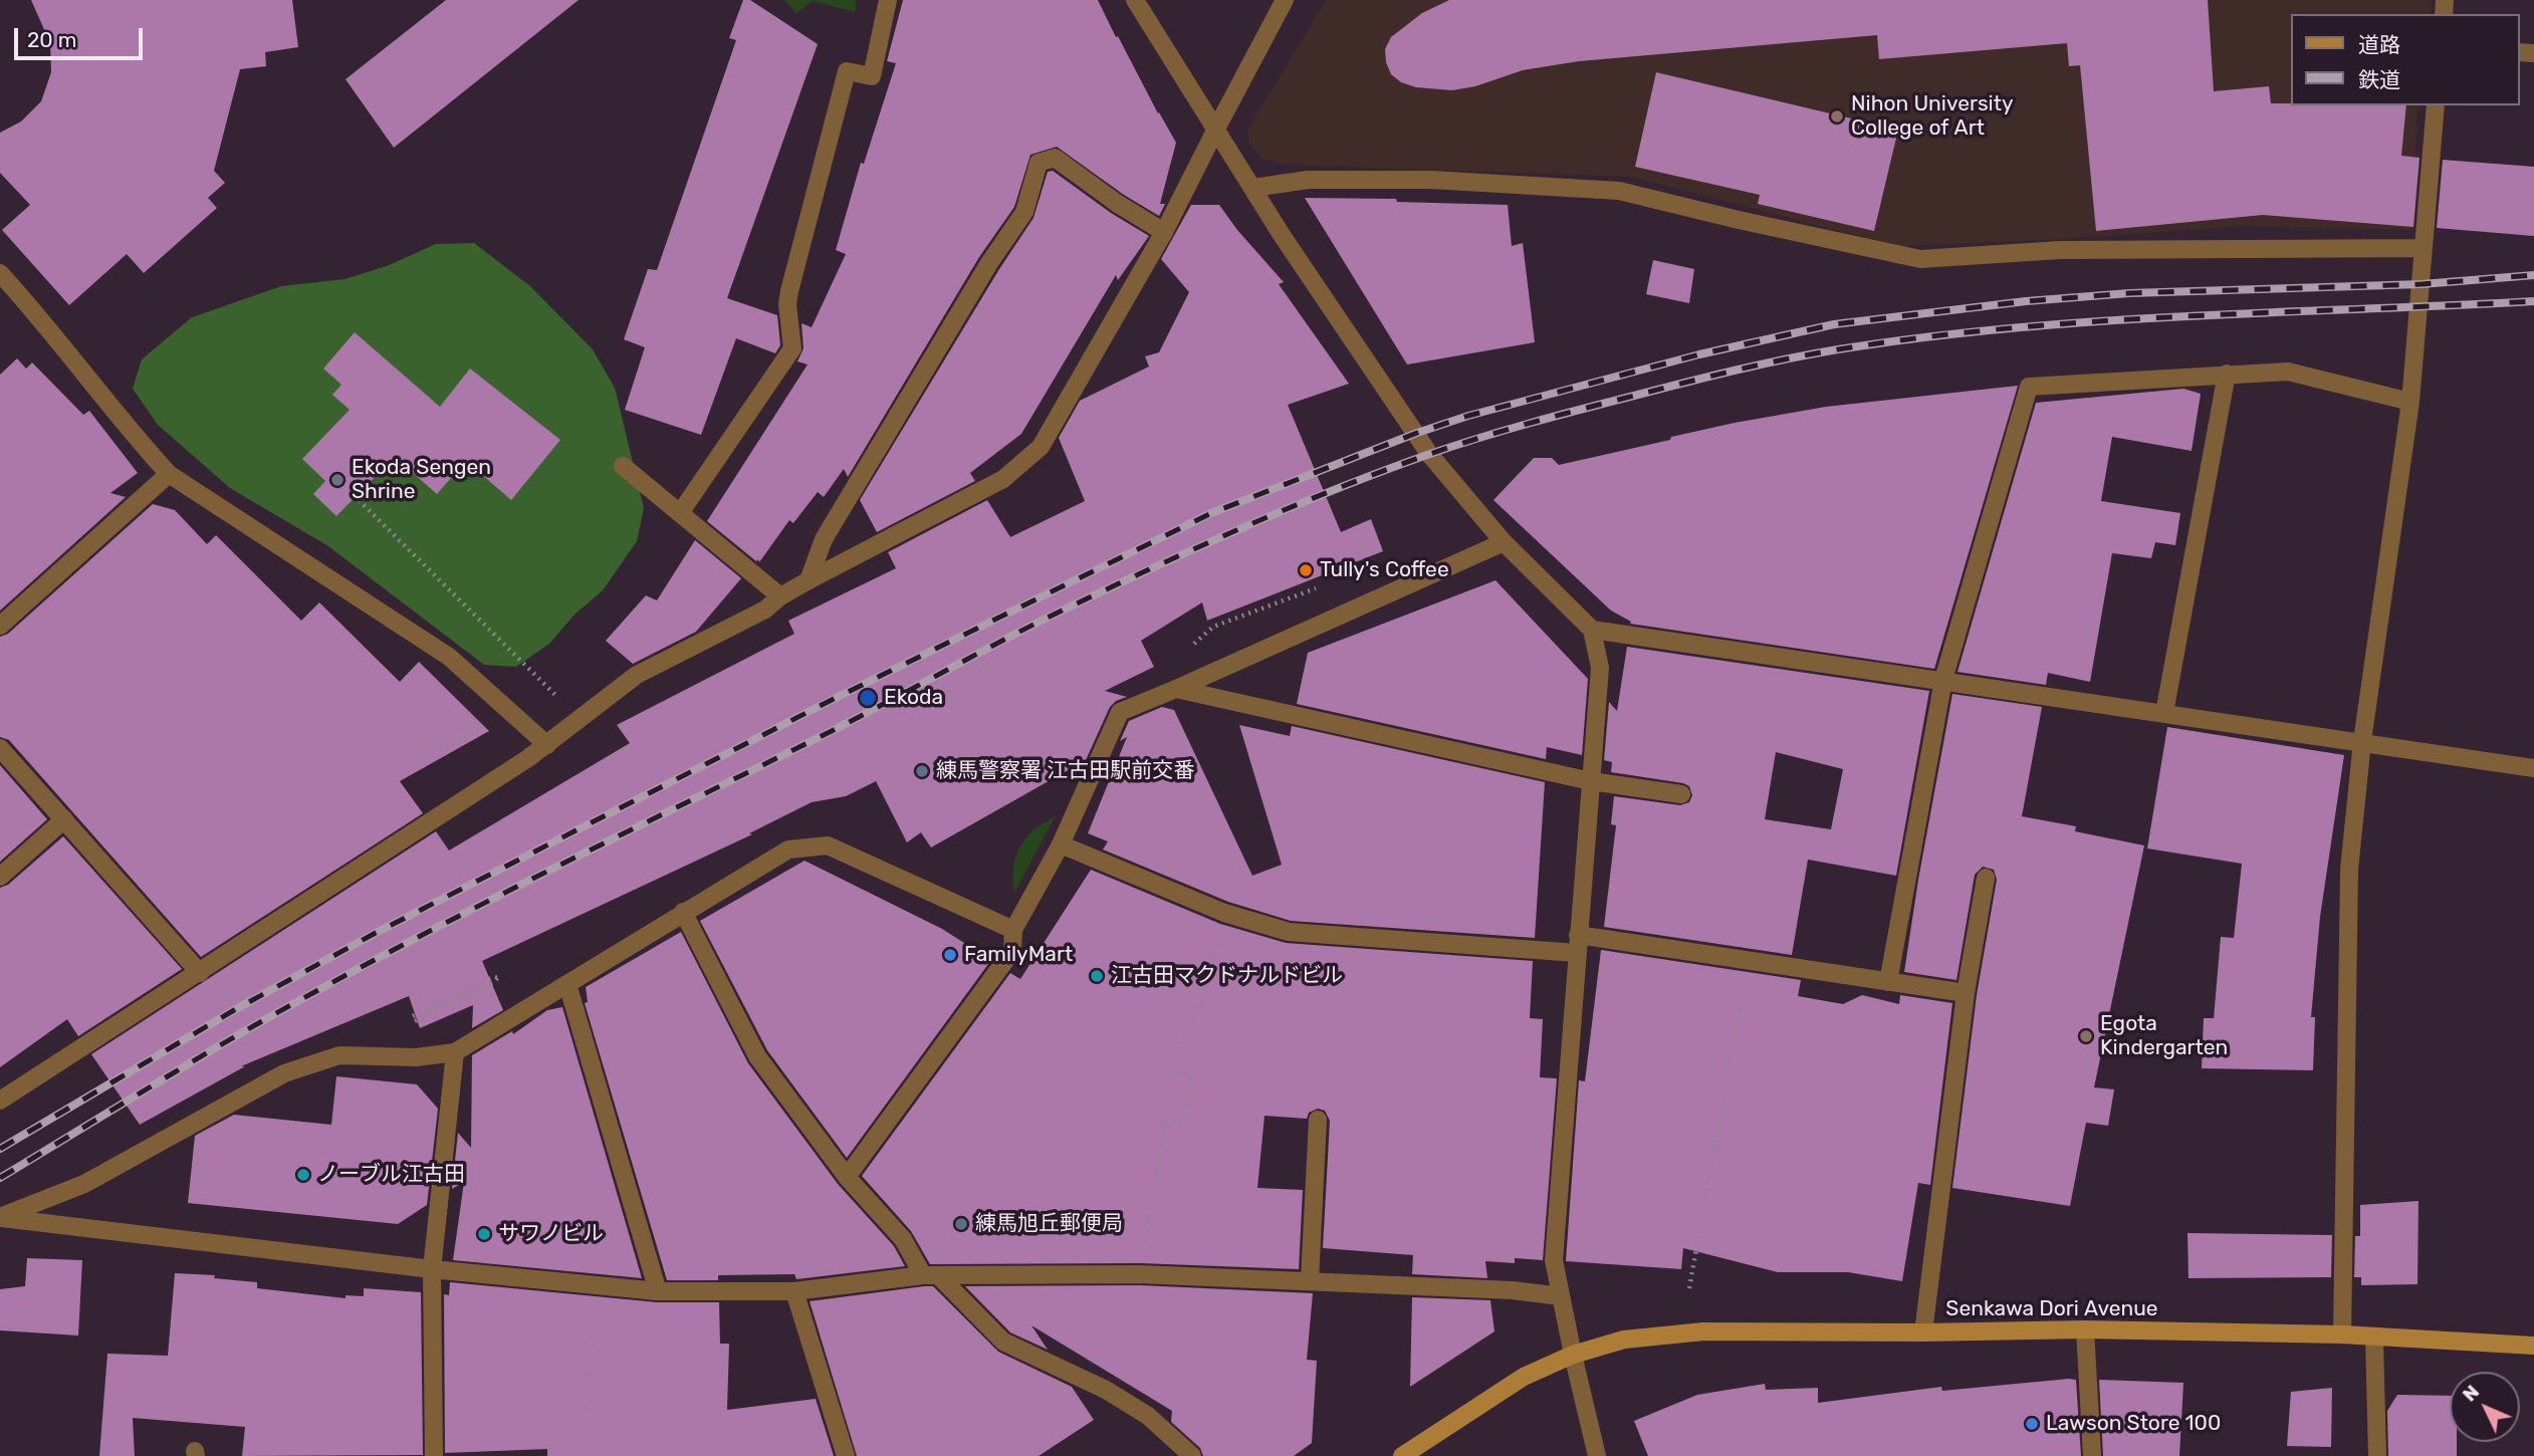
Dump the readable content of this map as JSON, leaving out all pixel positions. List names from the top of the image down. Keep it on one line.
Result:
{"streets":{"main road":["Senkawa Dori Avenue"]},"places":["Nihon University College of Art","Ekoda Sengen Shrine","Tully's Coffee","Ekoda","練馬警察署 江古田駅前交番","FamilyMart","江古田マクドナルドビル","Egota Kindergarten","ノーブル江古田","練馬旭丘郵便局","サワノビル","Lawson Store 100"],"legend":["道路","鉄道"],"scale_bar":"20 m","north":"top left"}
